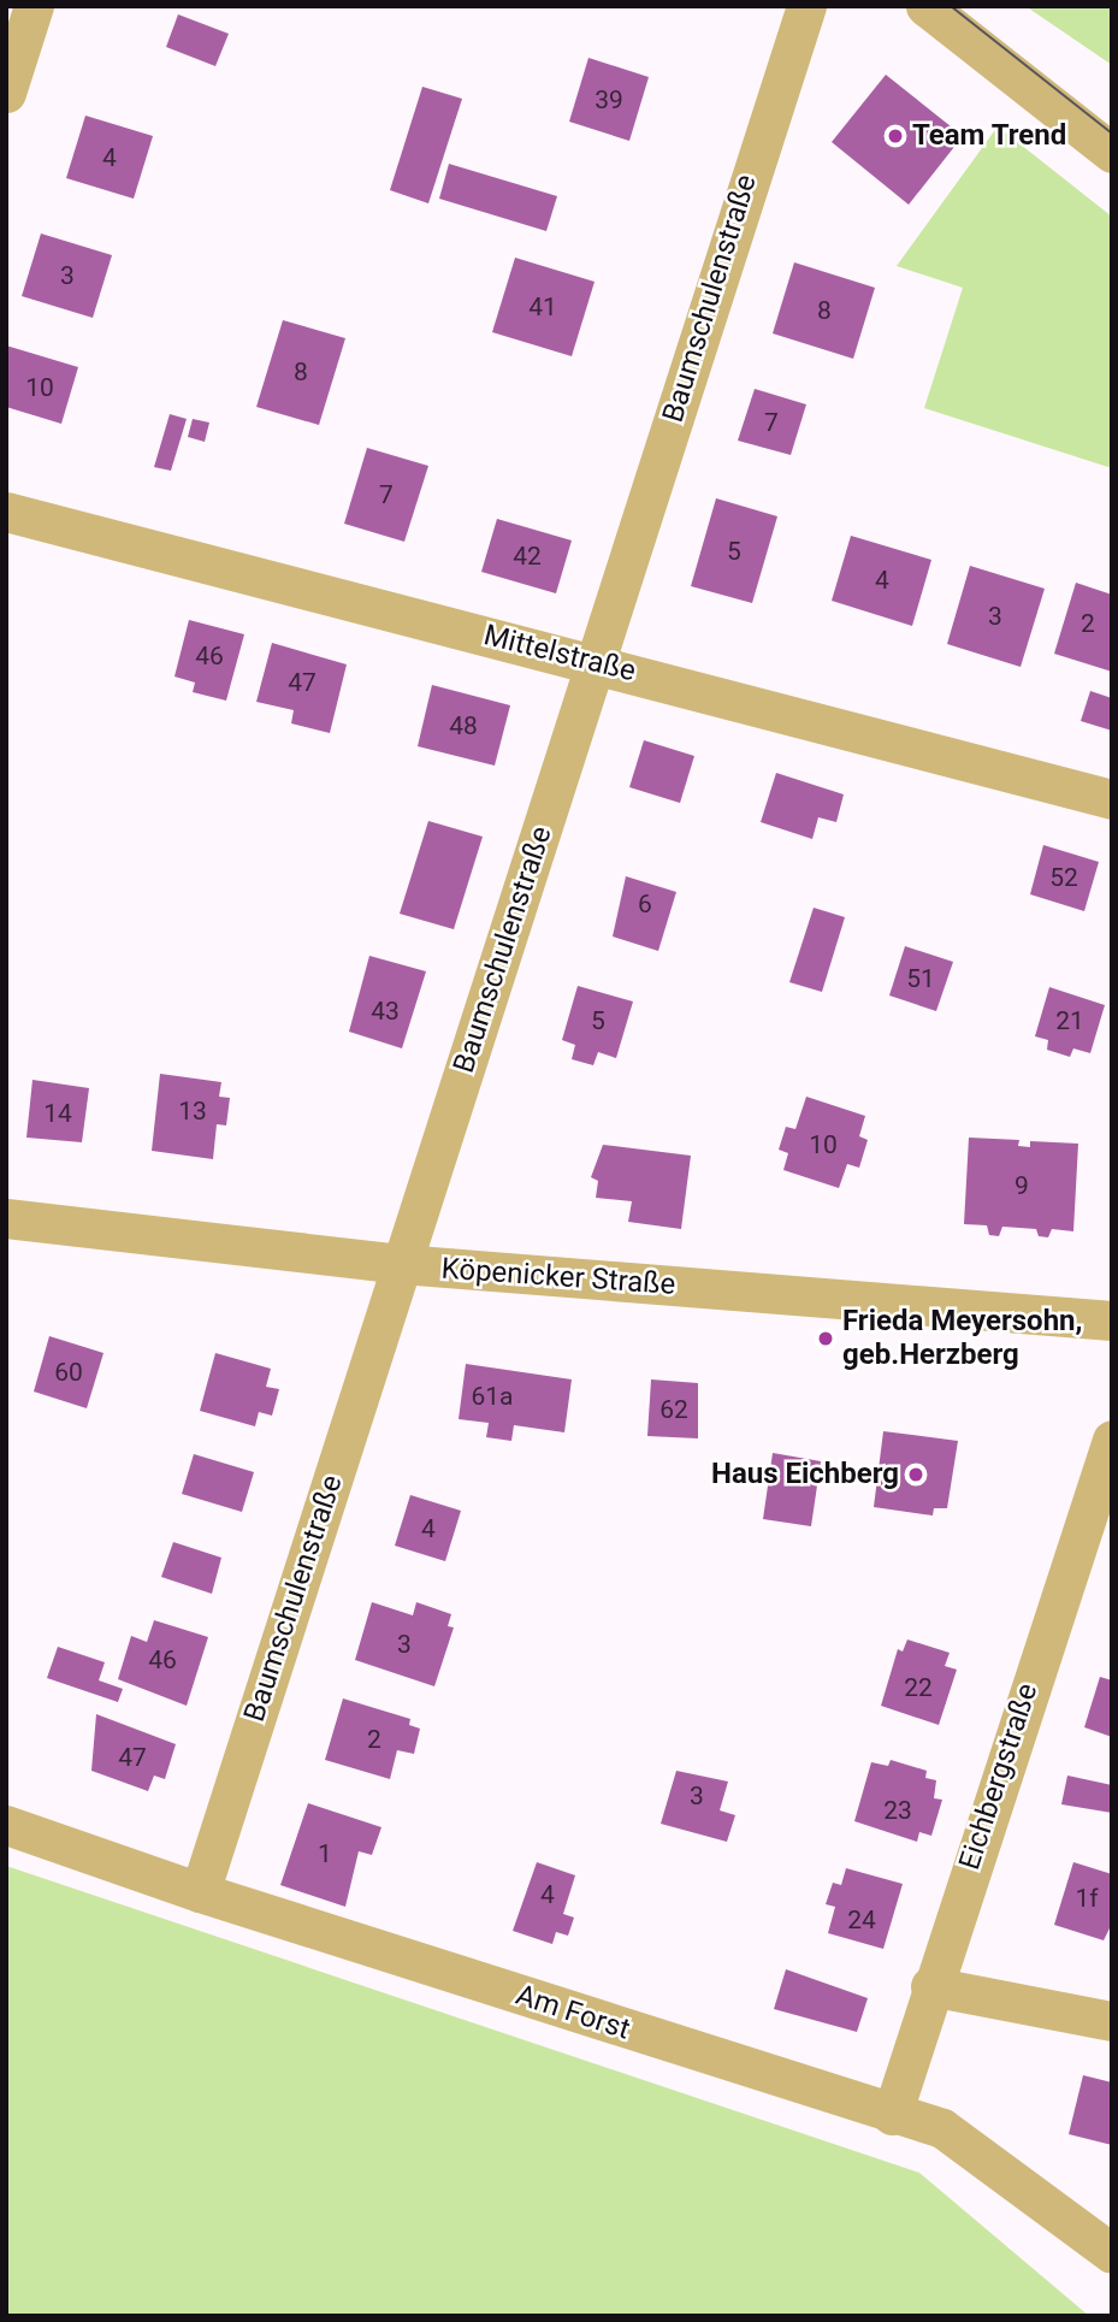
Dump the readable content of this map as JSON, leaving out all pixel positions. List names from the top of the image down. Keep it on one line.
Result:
{"streets":{"street":["Baumschulenstraße","Mittelstraße","Köpenicker Straße","Eichbergstraße","Am Forst"]},"crossings":[["Baumschulenstraße","Mittelstraße"],["Baumschulenstraße","Köpenicker Straße"],["Baumschulenstraße","Am Forst"],["Eichbergstraße","Am Forst"]],"places":["Team Trend","Frieda Meyersohn, geb.Herzberg","Haus Eichberg"],"house_numbers":["39","4","3","41","8","8","10","7","7","5","42","4","3","2","46","47","48","52","6","51","43","5","21","13","14","10","9","60","61a","62","4","3","46","22","2","47","3","23","1","4","1f","24"]}
